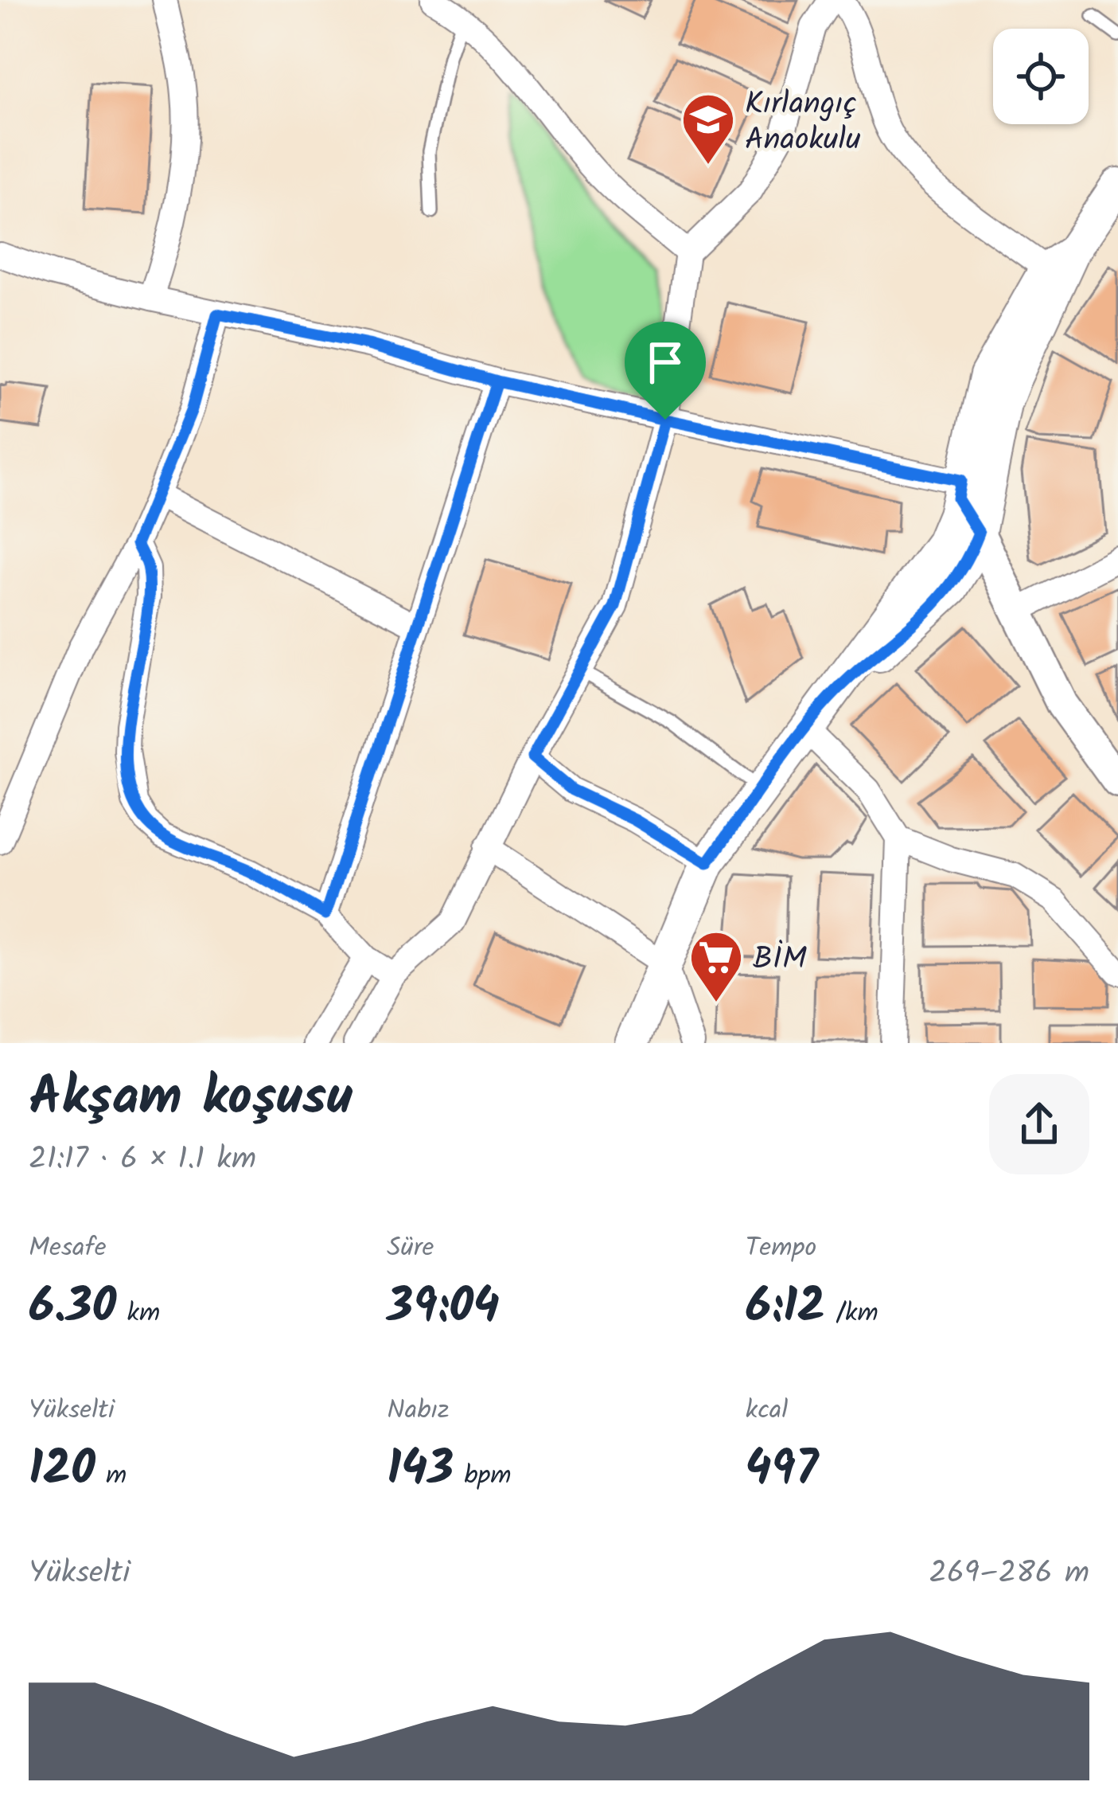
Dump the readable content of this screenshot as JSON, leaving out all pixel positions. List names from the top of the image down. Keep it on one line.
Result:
{"places":{"school or university":["Kırlangıç Anaokulu"],"supermarket":["BİM"]},"page":{"heading":["Akşam koşusu","21:17 · 6 × 1.1 km"],"stats":[["Mesafe","6.30 km"],["Süre","39:04"],["Tempo","6:12 /km"],["Yükselti","120 m"],["Nabız","143 bpm"],["kcal","497"]],"chart":["Yükselti","269–286 m"]}}
